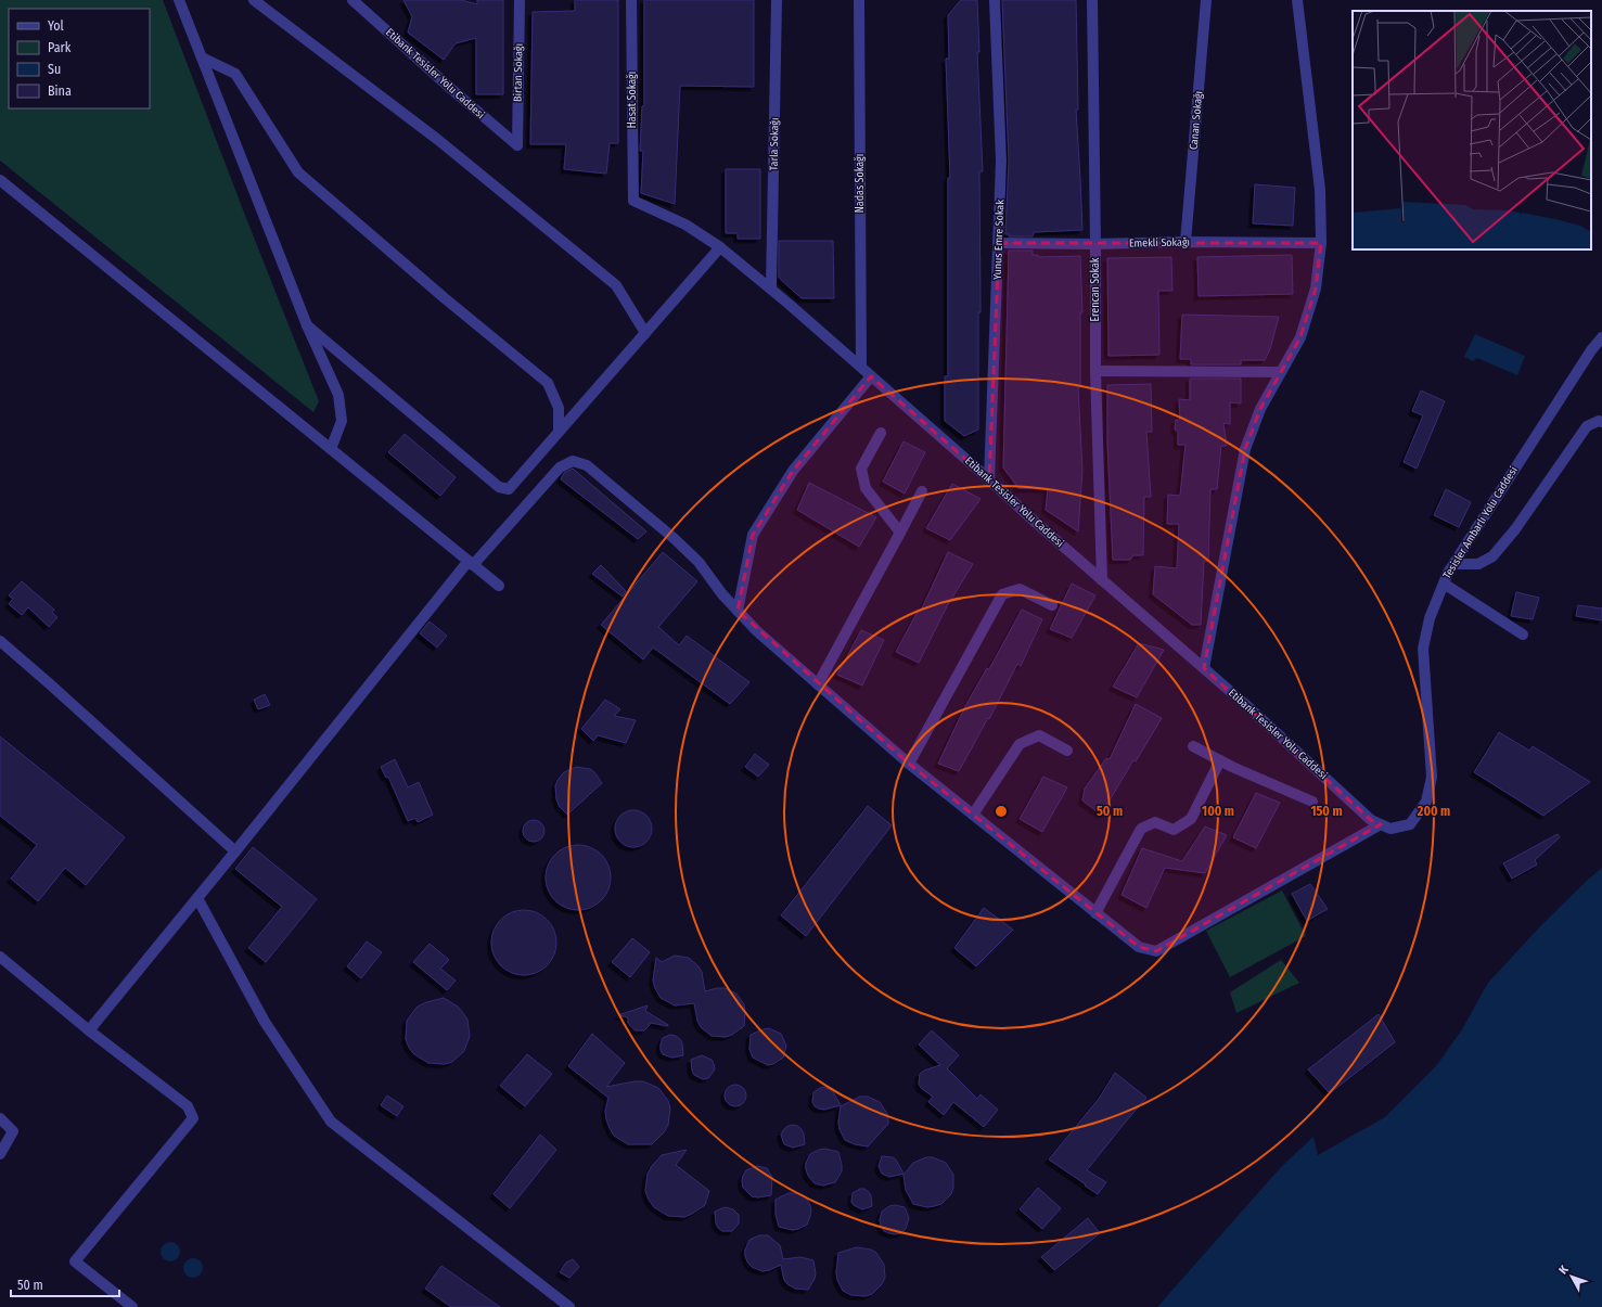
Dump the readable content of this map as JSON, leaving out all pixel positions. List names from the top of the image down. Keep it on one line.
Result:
{"streets":{"street":["Birtan Sokağı","Etibank Tesisler Yolu Caddesi","Hasat Sokağı","Canan Sokağı","Tarla Sokağı","Nadas Sokağı","Yunus Emre Sokak","Emekli Sokağı","Erencan Sokak","Tesisler Ambarlı Yolu Caddesi"]},"crossings":[["Birtan Sokağı","Etibank Tesisler Yolu Caddesi"],["Etibank Tesisler Yolu Caddesi","Hasat Sokağı"],["Etibank Tesisler Yolu Caddesi","Tarla Sokağı"],["Etibank Tesisler Yolu Caddesi","Nadas Sokağı"],["Etibank Tesisler Yolu Caddesi","Yunus Emre Sokak"],["Etibank Tesisler Yolu Caddesi","Erencan Sokak"],["Etibank Tesisler Yolu Caddesi","Tesisler Ambarlı Yolu Caddesi"],["Canan Sokağı","Emekli Sokağı"],["Yunus Emre Sokak","Emekli Sokağı"],["Emekli Sokağı","Erencan Sokak"]],"legend":["Yol","Park","Su","Bina"],"scale_bar":"50 m","north":"top left","rings":["50 m","100 m","150 m","200 m"]}
